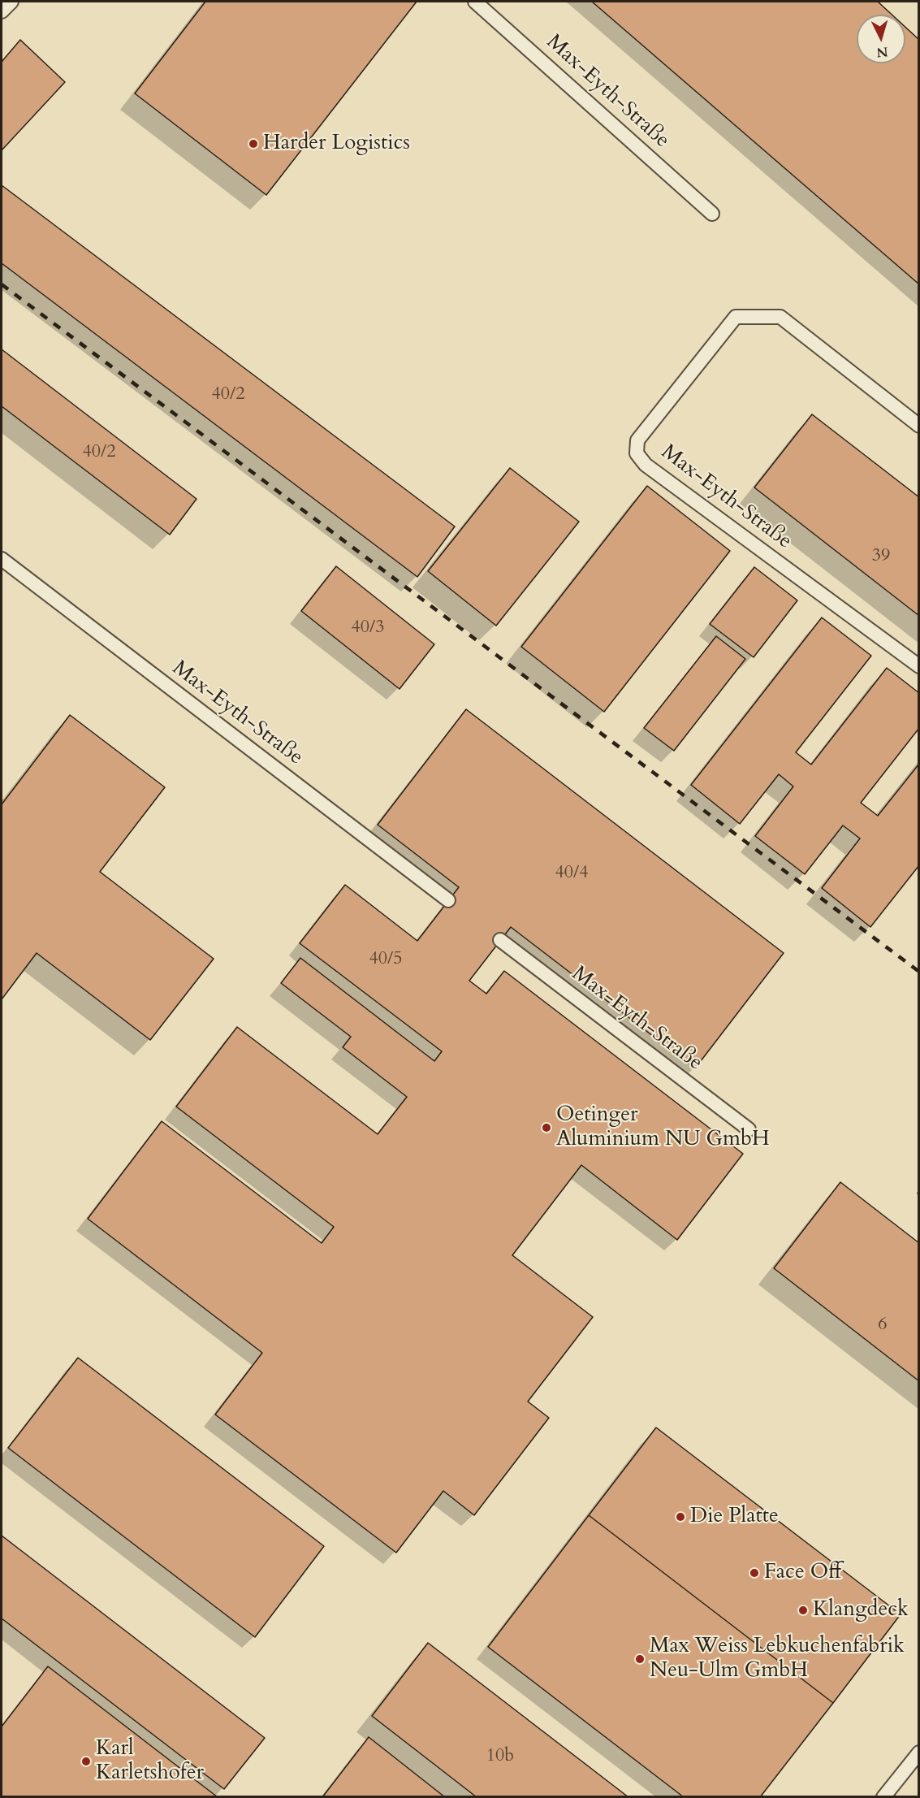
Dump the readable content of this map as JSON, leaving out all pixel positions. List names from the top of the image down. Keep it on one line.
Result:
{"streets":{"lane":["Max-Eyth-Straße"]},"places":["Harder Logistics","Oetinger Aluminium NU GmbH","Die Platte","Face Off","Klangdeck","Max Weiss Lebkuchenfabrik Neu-Ulm GmbH","Karl Karletshofer"],"house_numbers":["40/2","40/2","39","40/3","40/4","40/5","6","10b"],"north":"bottom"}
